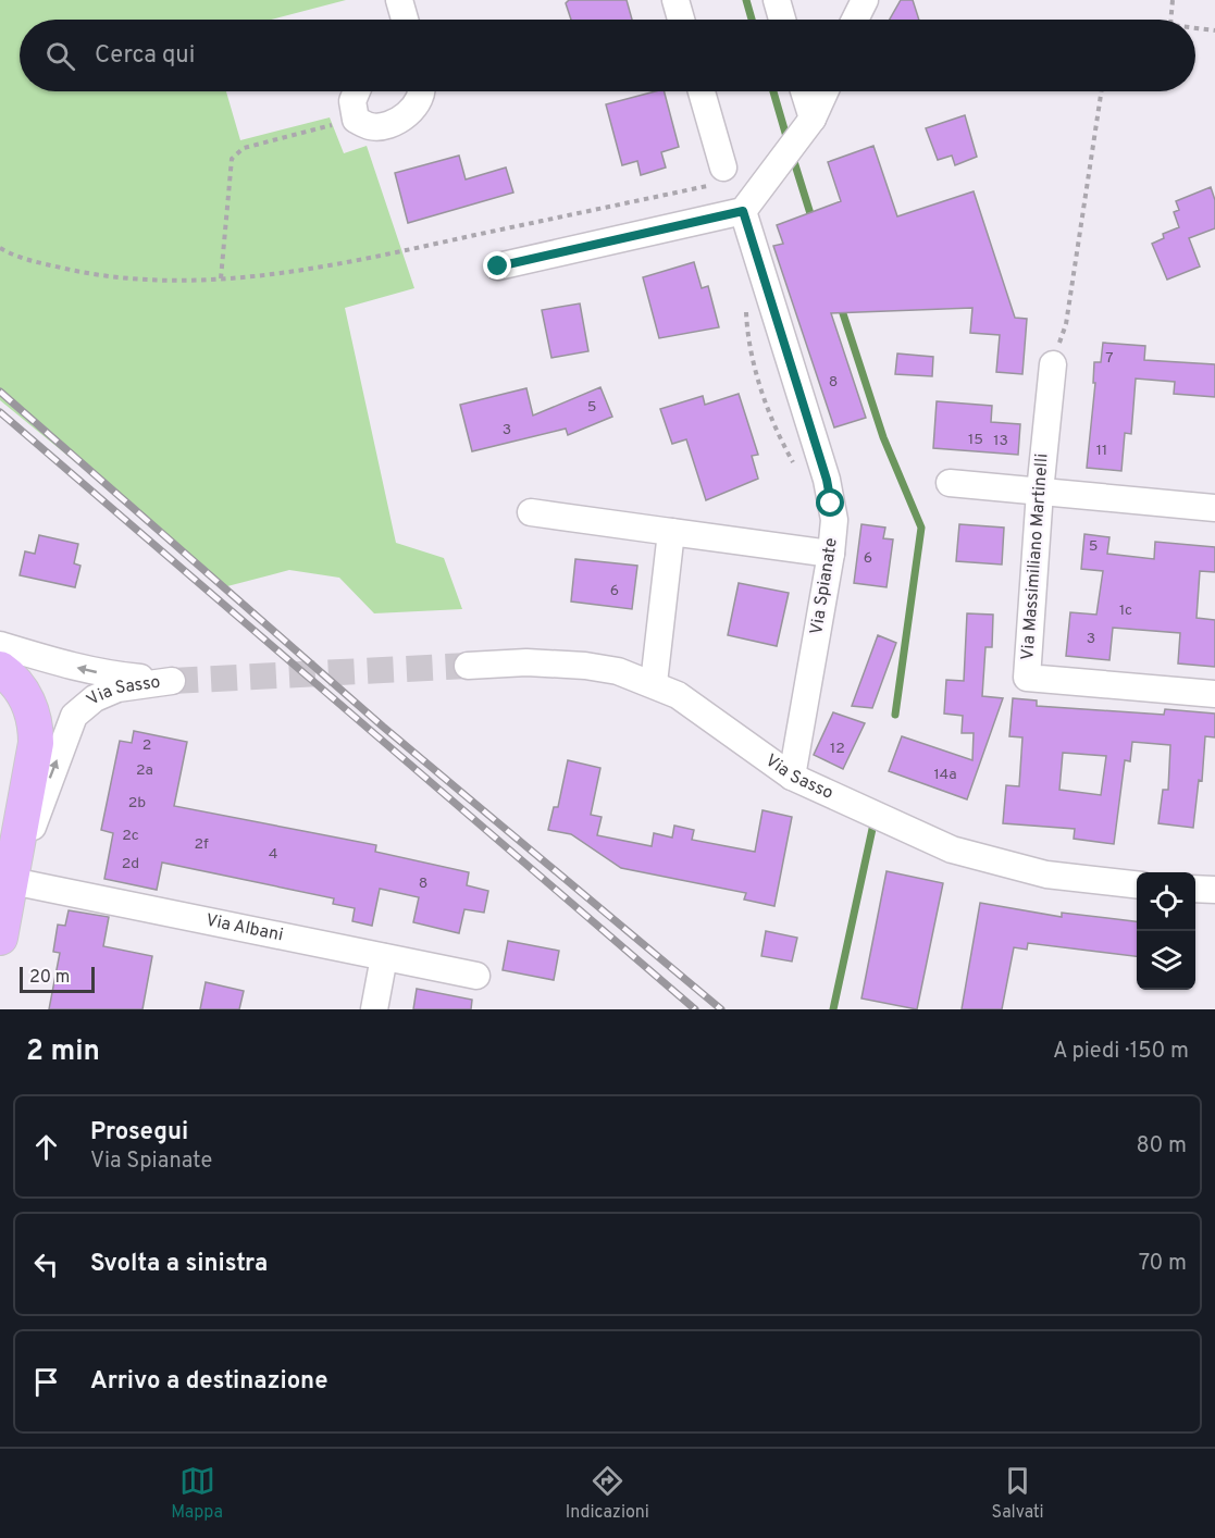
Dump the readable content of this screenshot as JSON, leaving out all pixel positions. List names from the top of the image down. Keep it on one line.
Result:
{"streets":{"street":["Via Massimiliano Martinelli","Via Spianate","Via Sasso","Via Albani"]},"crossings":[["Via Spianate","Via Sasso"],["Via Sasso","Via Albani"]],"house_numbers":["7","8","5","3","15","13","11","5","6","6","1c","3","2","12","2a","14a","2b","2c","2f","4","2d","8"],"scale_bar":"20 m","page":{"search":"Cerca qui","scale":"20 m","heading":["2 min","A piedi · 150 m"],"list":[["Prosegui","Via Spianate","80 m"],["Svolta a sinistra","70 m"],"Arrivo a destinazione"],"nav":["Mappa","Indicazioni","Salvati"]}}
